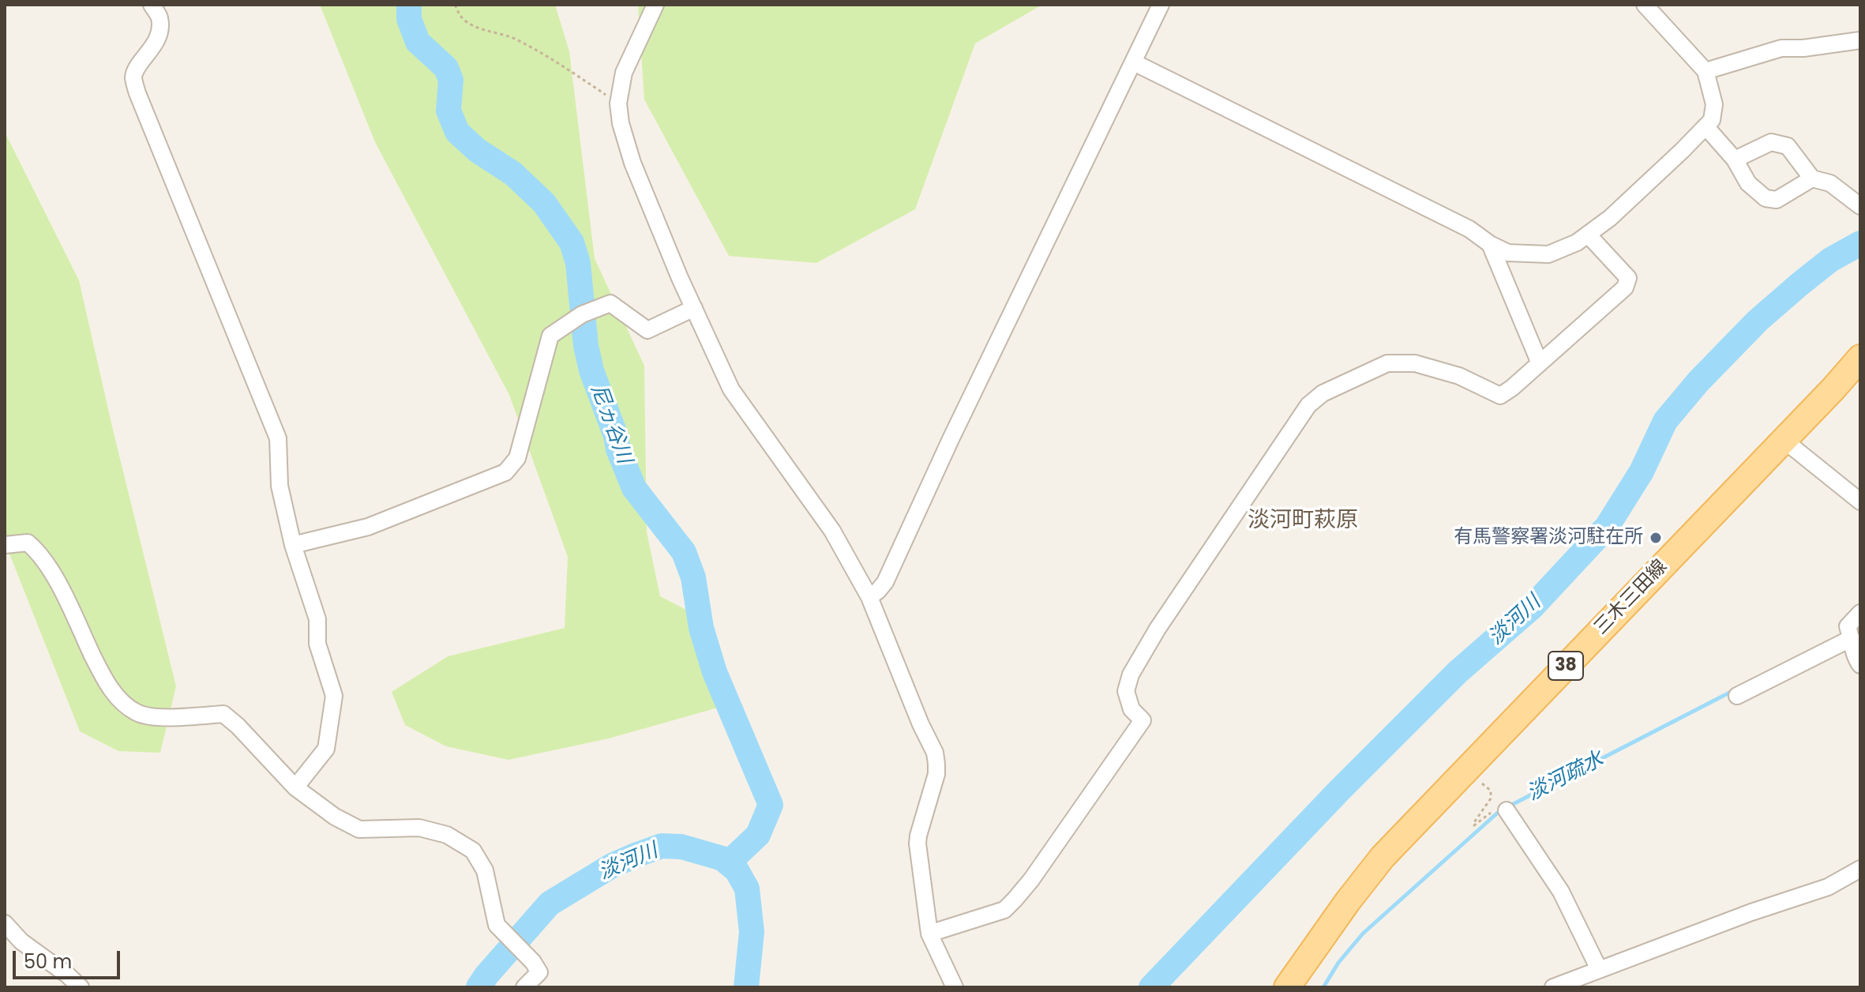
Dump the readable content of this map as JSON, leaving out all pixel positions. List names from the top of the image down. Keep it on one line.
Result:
{"streets":{"main road":["三木三田線","38"]},"districts":["淡河町萩原"],"water":["尼ヵ谷川","淡河川","淡河疏水"],"places":["有馬警察署淡河駐在所"],"scale_bar":"50 m"}
